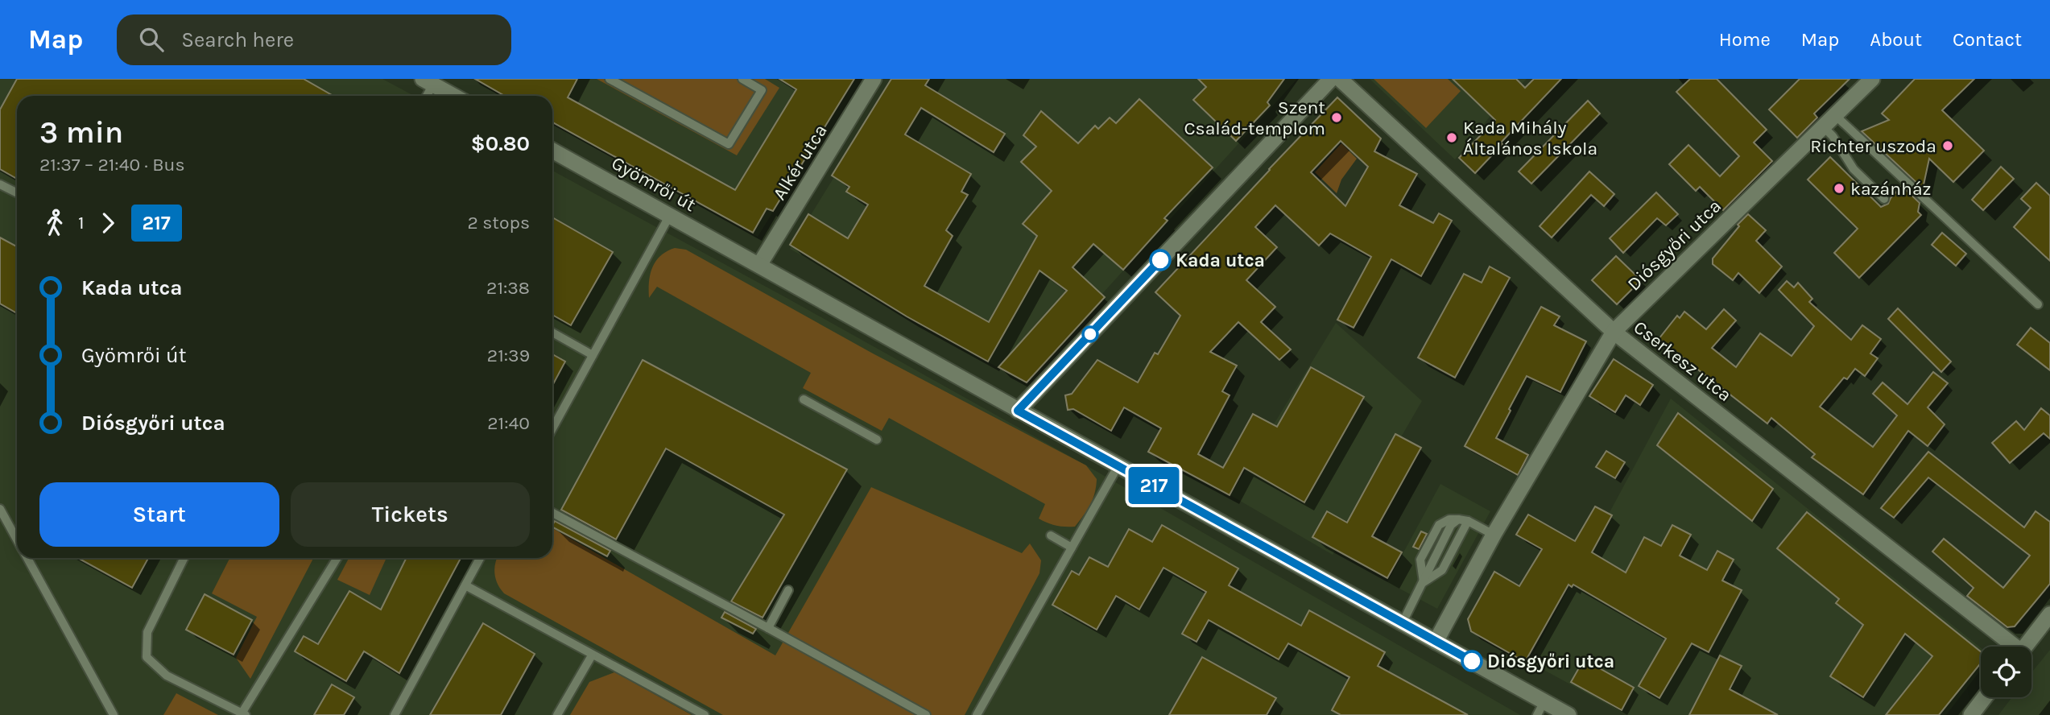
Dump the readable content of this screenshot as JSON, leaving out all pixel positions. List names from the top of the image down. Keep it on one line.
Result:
{"streets":{"street":["Alkér utca","Gyömrői út","Diósgyőri utca","Cserkesz utca"]},"crossings":[["Alkér utca","Gyömrői út"],["Gyömrői út","Diósgyőri utca"],["Diósgyőri utca","Cserkesz utca"]],"places":["Szent Család-templom","Kada Mihály Általános Iskola","Richter uszoda","kazánház","Kada utca","Diósgyőri utca"],"lines":["bus line 217"],"page":{"header":"Map","search":"Search here","nav":["Home","Map","About","Contact"],"on_map":"217","heading":["3 min","21:37 – 21:40 · Bus","$0.80"],"legs":["1","217","2 stops"],"list":[{"name":"Kada utca","value":"21:38"},{"name":"Gyömrői út","value":"21:39"},{"name":"Diósgyőri utca","value":"21:40"}],"buttons":["Start","Tickets"]}}
